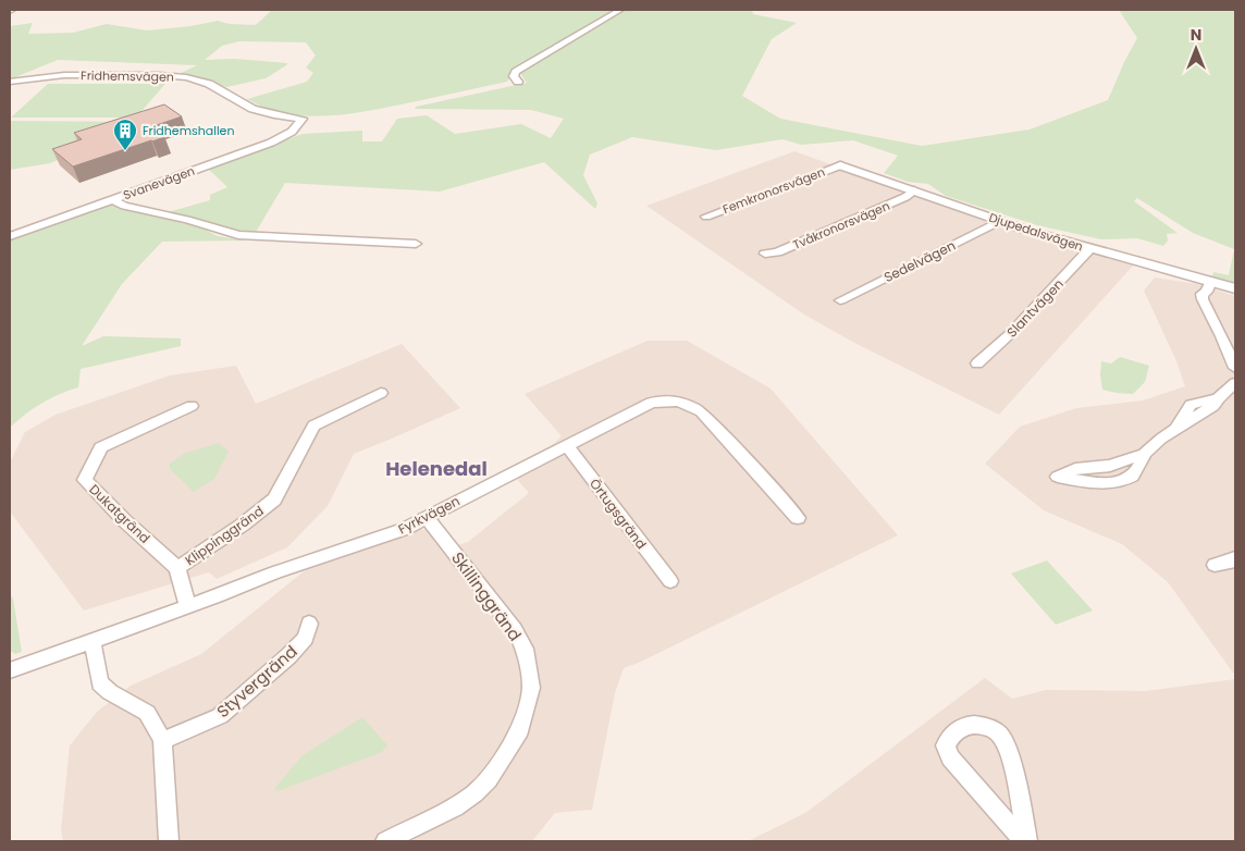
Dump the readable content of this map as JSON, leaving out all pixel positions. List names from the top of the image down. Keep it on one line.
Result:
{"streets":{"street":["Fridhemsvägen","Svanevägen","Femkronorsvägen","Tvåkronorsvägen","Djupedalsvägen","Sedelvägen","Slantvägen","Dukatgränd","Örtugsgränd","Fyrkvägen","Klippinggränd","Skillinggränd","Styvergränd"]},"crossings":[["Fridhemsvägen","Svanevägen"],["Femkronorsvägen","Djupedalsvägen"],["Tvåkronorsvägen","Djupedalsvägen"],["Djupedalsvägen","Sedelvägen"],["Djupedalsvägen","Slantvägen"],["Dukatgränd","Klippinggränd"],["Örtugsgränd","Fyrkvägen"],["Fyrkvägen","Skillinggränd"]],"districts":["Helenedal"],"places":{"building":["Fridhemshallen"]},"north":"top"}
